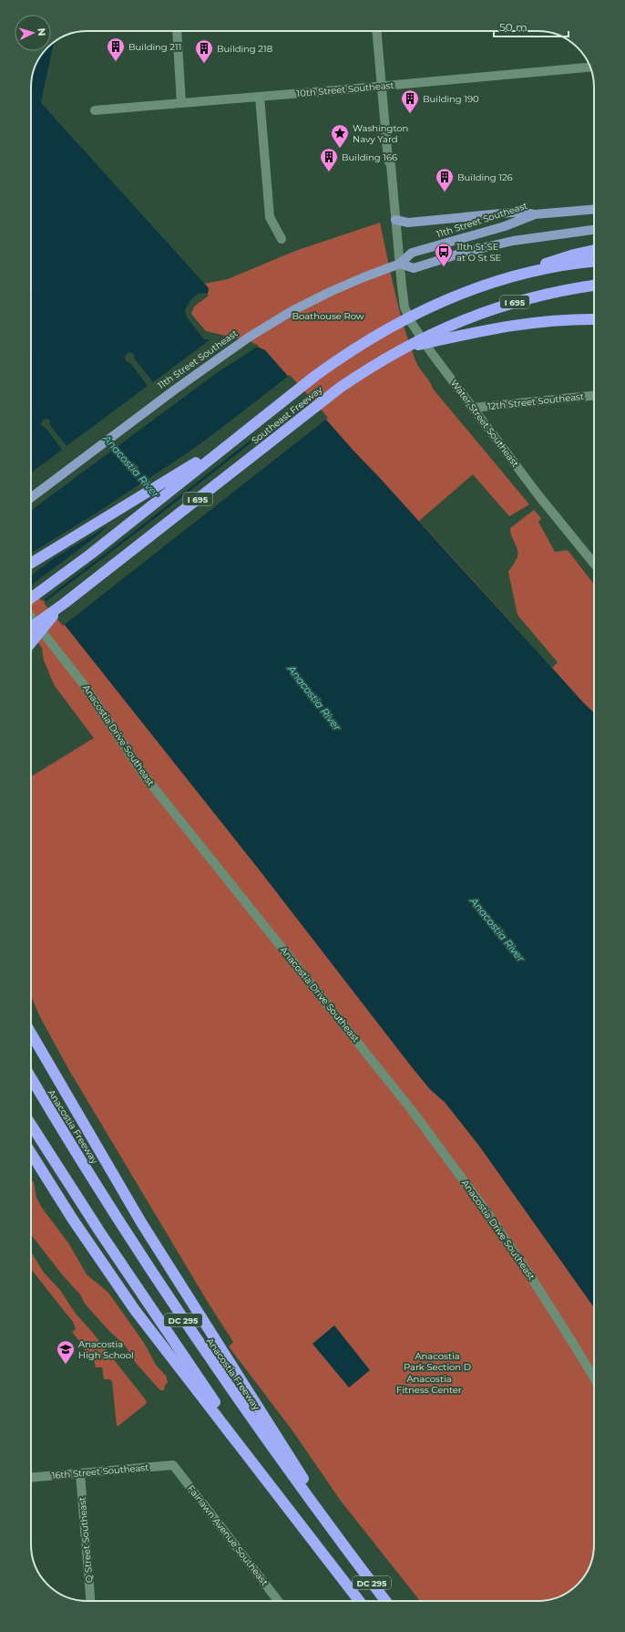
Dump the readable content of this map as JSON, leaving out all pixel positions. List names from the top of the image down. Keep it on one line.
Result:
{"streets":{"highway":["I 695","Southeast Freeway","Anacostia Freeway","DC 295"],"main road":["11th Street Southeast"],"street":["10th Street Southeast","12th Street Southeast","Water Street Southeast","Anacostia Drive Southeast","16th Street Southeast","Fairlawn Avenue Southeast","Q Street Southeast"]},"crossings":[["10th Street Southeast","Water Street Southeast"],["11th Street Southeast","Water Street Southeast"],["I 695","Southeast Freeway"],["12th Street Southeast","Water Street Southeast"],["16th Street Southeast","Fairlawn Avenue Southeast"],["16th Street Southeast","Q Street Southeast"]],"water":["Anacostia River"],"parks":["Boathouse Row","Anacostia Park Section D","Anacostia Fitness Center"],"places":{"building":["Building 211","Building 218","Building 190","Building 166","Building 126"],"place":["Washington Navy Yard"],"bus stop":["11th St SE at O St SE"],"school or university":["Anacostia High School"]},"scale_bar":"50 m","north":"right"}
